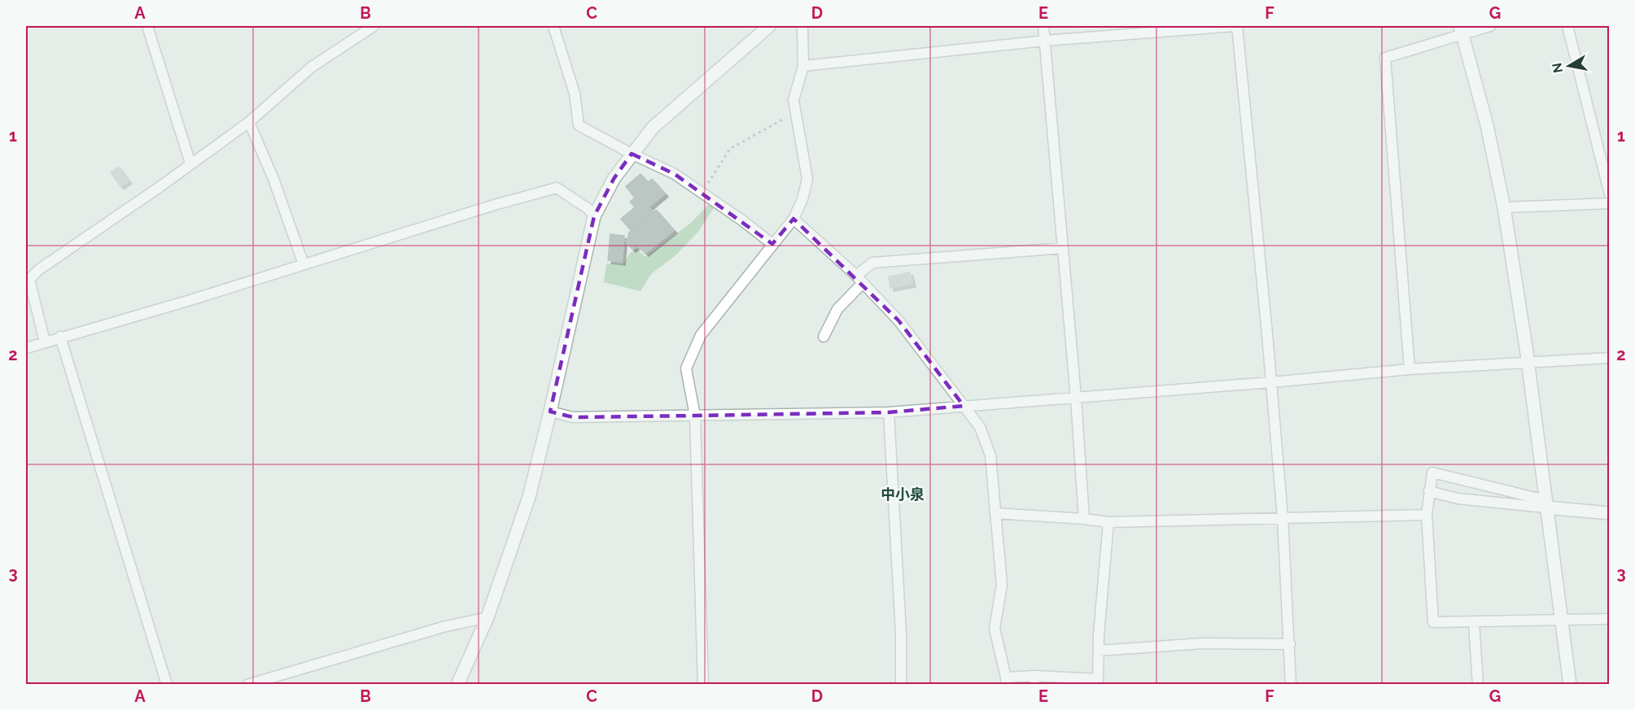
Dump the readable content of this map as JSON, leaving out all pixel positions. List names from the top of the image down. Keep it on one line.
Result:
{"districts":["中小泉"],"north":"left","grid":{"columns":["A","B","C","D","E","F","G"],"rows":["1","2","3"]}}
